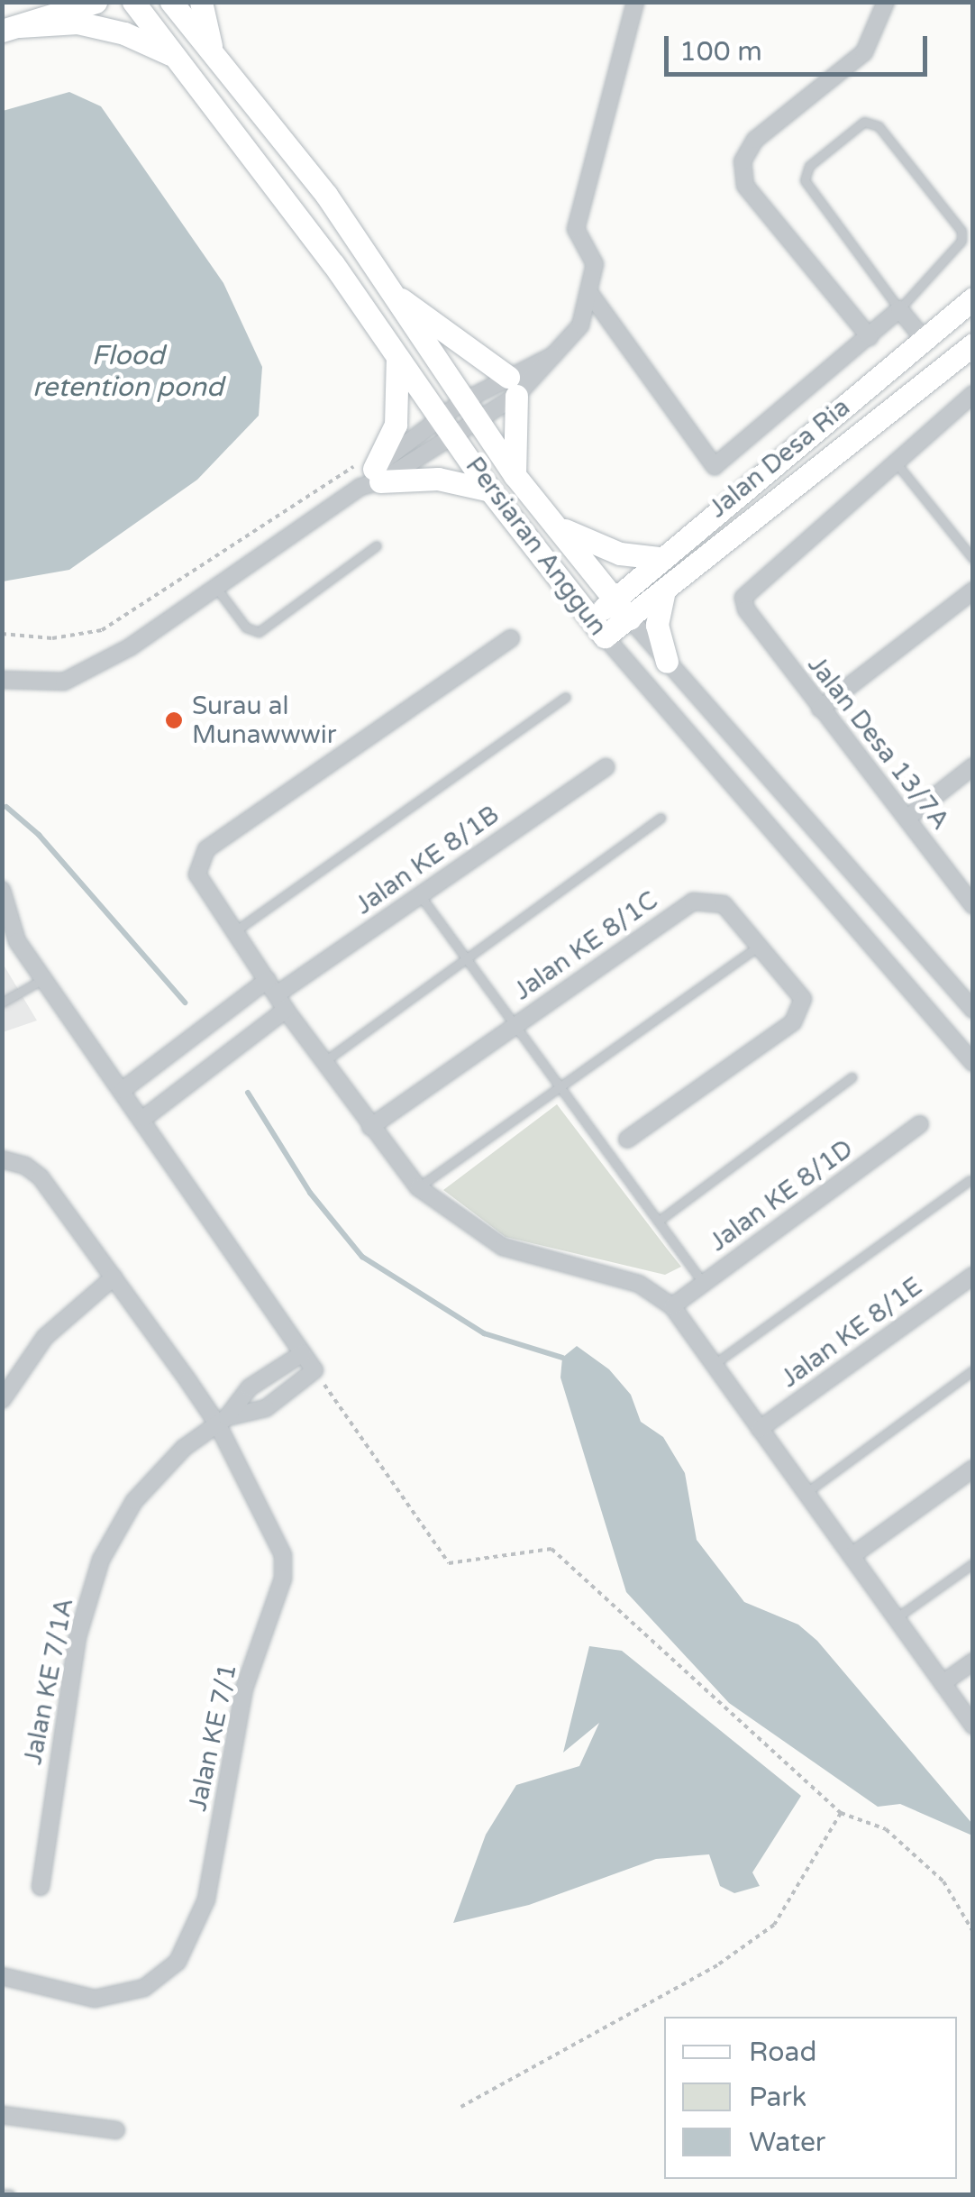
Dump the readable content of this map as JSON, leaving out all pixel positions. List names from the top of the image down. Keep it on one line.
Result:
{"streets":{"main road":["Jalan Desa Ria","Persiaran Anggun"],"street":["Jalan Desa 13/7A","Jalan KE 8/1B","Jalan KE 8/1C","Jalan KE 8/1D","Jalan KE 8/1E","Jalan KE 7/1A","Jalan KE 7/1"]},"crossings":[["Jalan Desa Ria","Persiaran Anggun"],["Jalan KE 7/1A","Jalan KE 7/1"]],"water":["Flood retention pond"],"places":["Surau al Munawwwir"],"legend":["Road","Park","Water"],"scale_bar":"100 m"}
